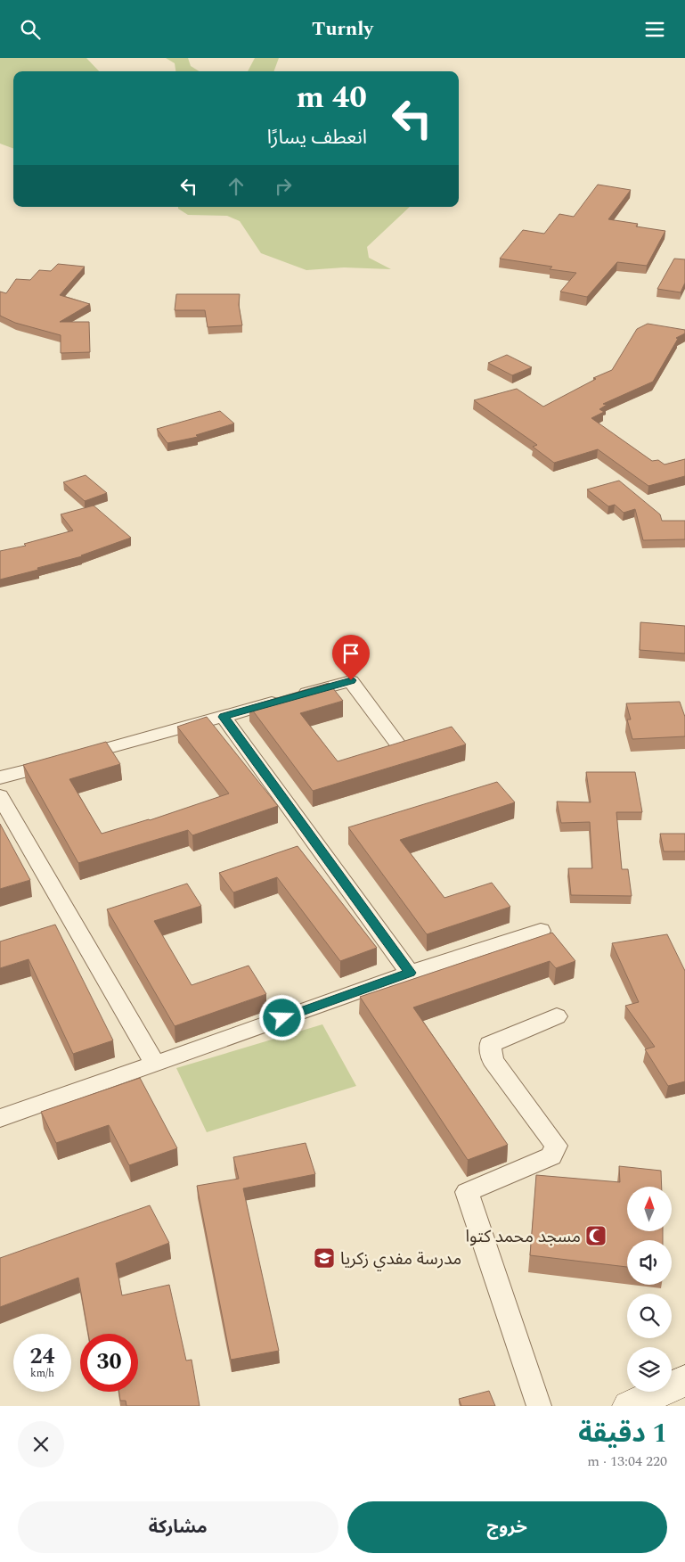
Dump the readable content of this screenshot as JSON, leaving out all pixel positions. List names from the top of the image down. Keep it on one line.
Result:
{"places":{"mosque":["مسجد محمد كتوا"],"school or university":["مدرسة مفدي زكريا"]},"north":"top","page":{"header":"Turnly","turn":["40 m","انعطف يسارًا"],"speed":"24 km/h","limit":"30","heading":["1 دقيقة","220 m · 13:04"],"buttons":["خروج","مشاركة"]}}
